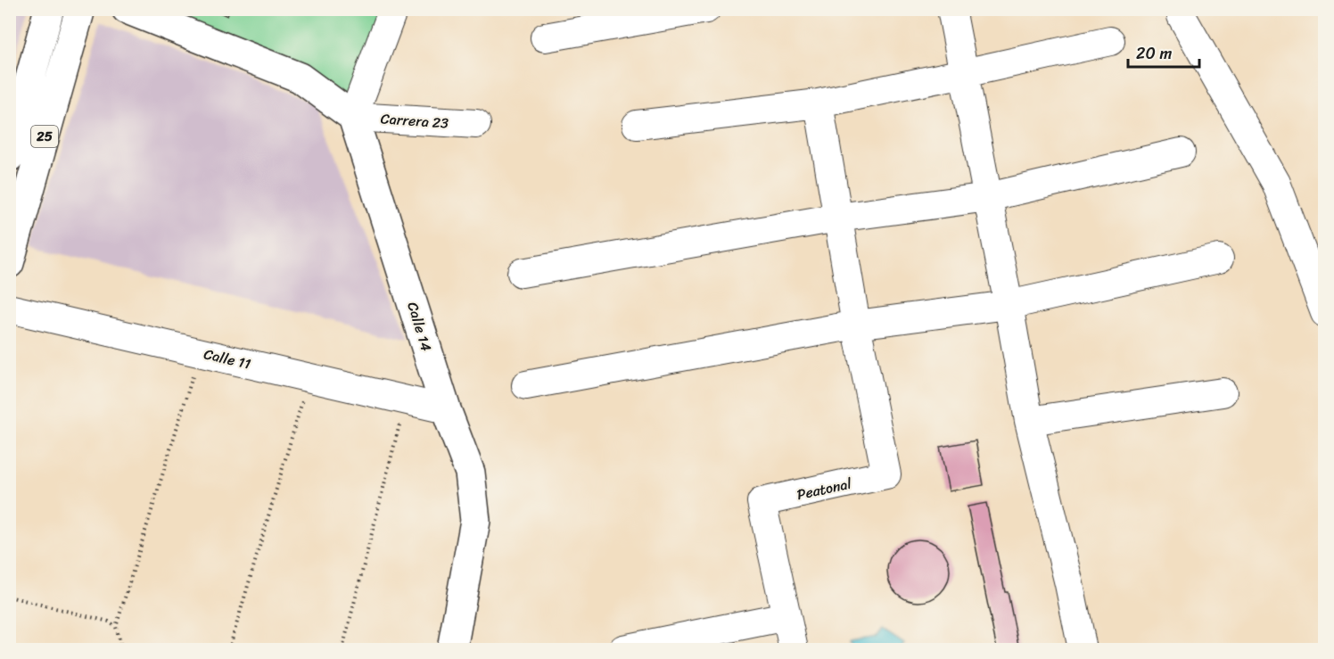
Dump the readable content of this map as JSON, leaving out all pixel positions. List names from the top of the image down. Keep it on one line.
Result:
{"streets":{"main road":["25","Calle 14"],"street":["Carrera 23","Calle 11","Peatonal"]},"crossings":[["Carrera 23","Calle 14"],["Calle 14","Calle 11"]],"scale_bar":"20 m"}
